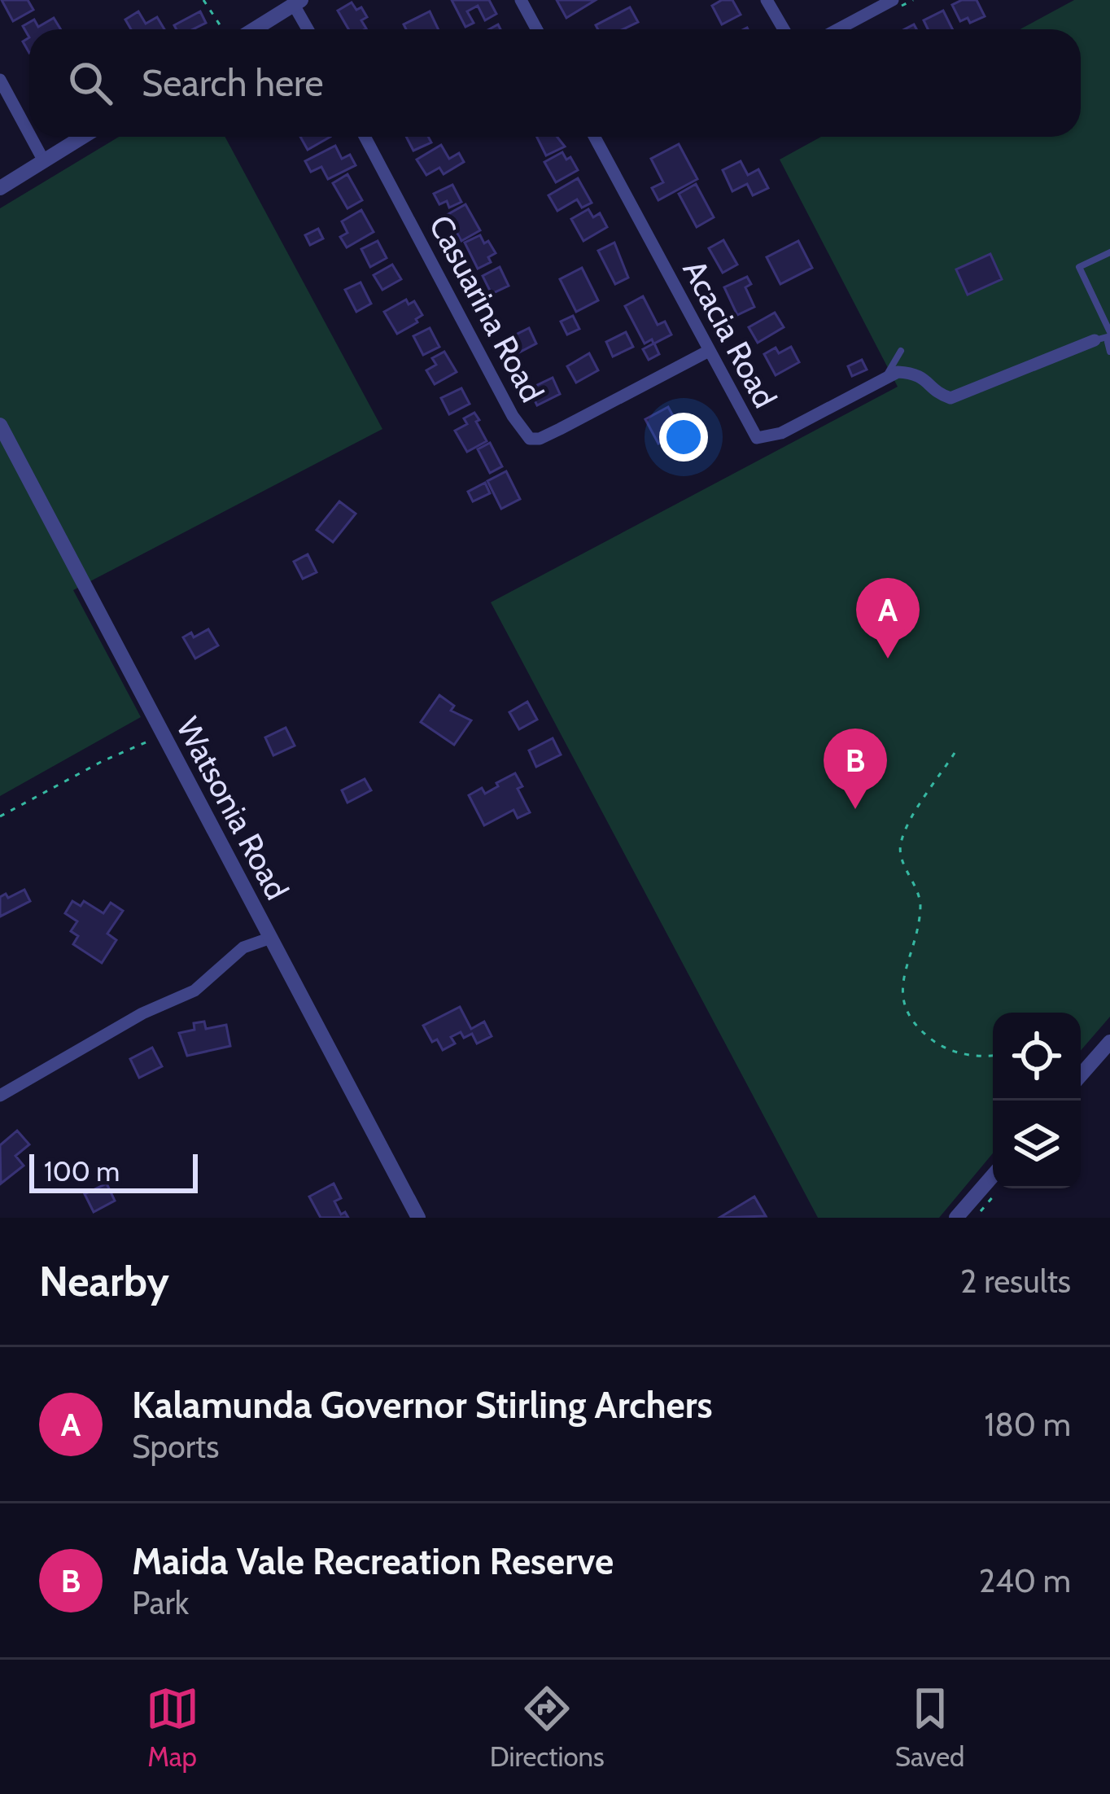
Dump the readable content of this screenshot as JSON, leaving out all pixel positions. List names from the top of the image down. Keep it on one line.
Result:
{"streets":{"street":["Casuarina Road","Acacia Road","Watsonia Road"]},"crossings":[["Casuarina Road","Acacia Road"]],"scale_bar":"100 m","page":{"search":"Search here","pins":["A","B"],"scale":"100 m","heading":["Nearby","2 results"],"list":[{"mark":"A","name":"Kalamunda Governor Stirling Archers","note":"Sports","value":"180 m"},{"mark":"B","name":"Maida Vale Recreation Reserve","note":"Park","value":"240 m"}],"nav":["Map","Directions","Saved"]}}
